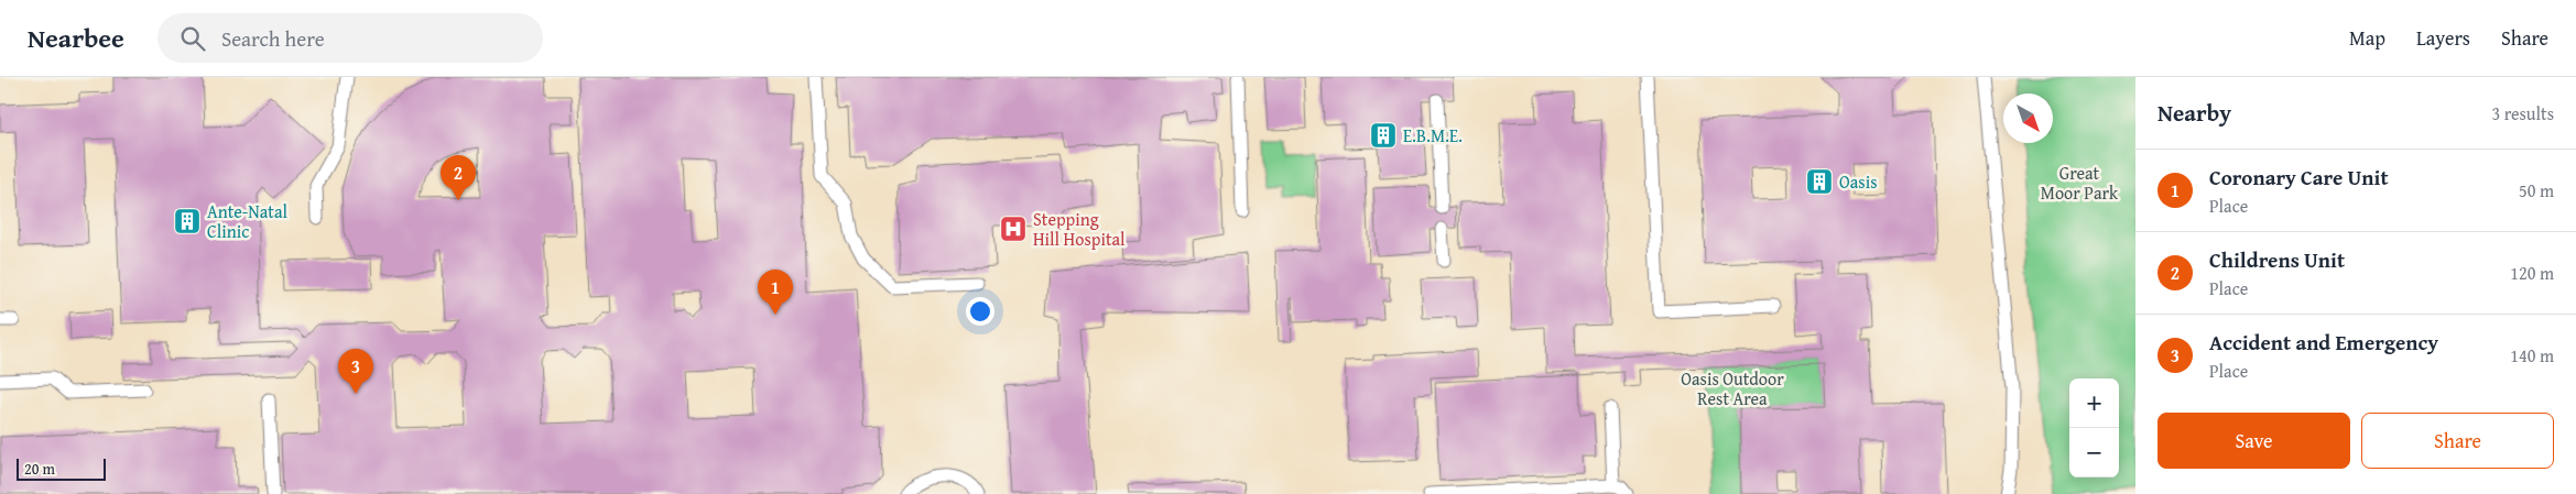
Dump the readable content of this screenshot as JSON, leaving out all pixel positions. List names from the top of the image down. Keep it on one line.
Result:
{"parks":["Great Moor Park","Oasis Outdoor Rest Area"],"places":{"building":["E.B.M.E.","Oasis","Ante-Natal Clinic"],"hospital":["Stepping Hill Hospital"]},"scale_bar":"20 m","north":"bottom right","page":{"header":"Nearbee","search":"Search here","nav":["Map","Layers","Share"],"heading":["Nearby","3 results"],"list":[{"mark":"1","name":"Coronary Care Unit","note":"Place","value":"50 m"},{"mark":"2","name":"Childrens Unit","note":"Place","value":"120 m"},{"mark":"3","name":"Accident and Emergency","note":"Place","value":"140 m"}],"pins":["2","1","3"],"map_buttons":["+","−"],"buttons":["Save","Share"],"scale":"20 m"}}
